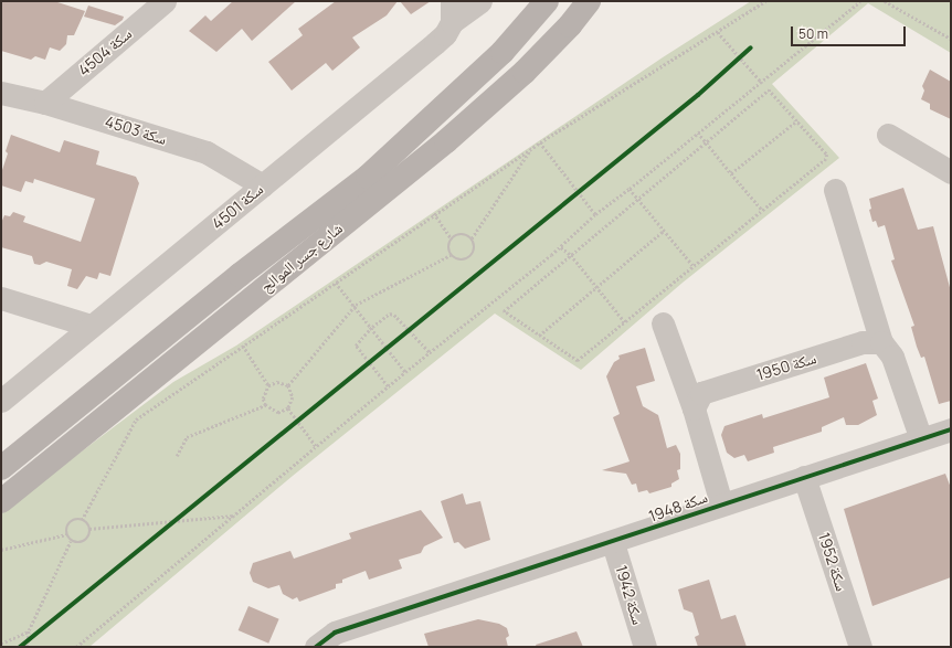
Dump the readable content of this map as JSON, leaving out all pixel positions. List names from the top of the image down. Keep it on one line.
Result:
{"streets":{"main road":["شارع جسر الموالح"],"street":["سكة 4504","سكة 4503","سكة 4501","سكة 1950","سكة 1948","سكة 1952","سكة 1942"]},"crossings":[["سكة 4504","سكة 4503"],["سكة 4503","سكة 4501"],["سكة 1948","سكة 1952"],["سكة 1948","سكة 1942"]],"scale_bar":"50 m"}
